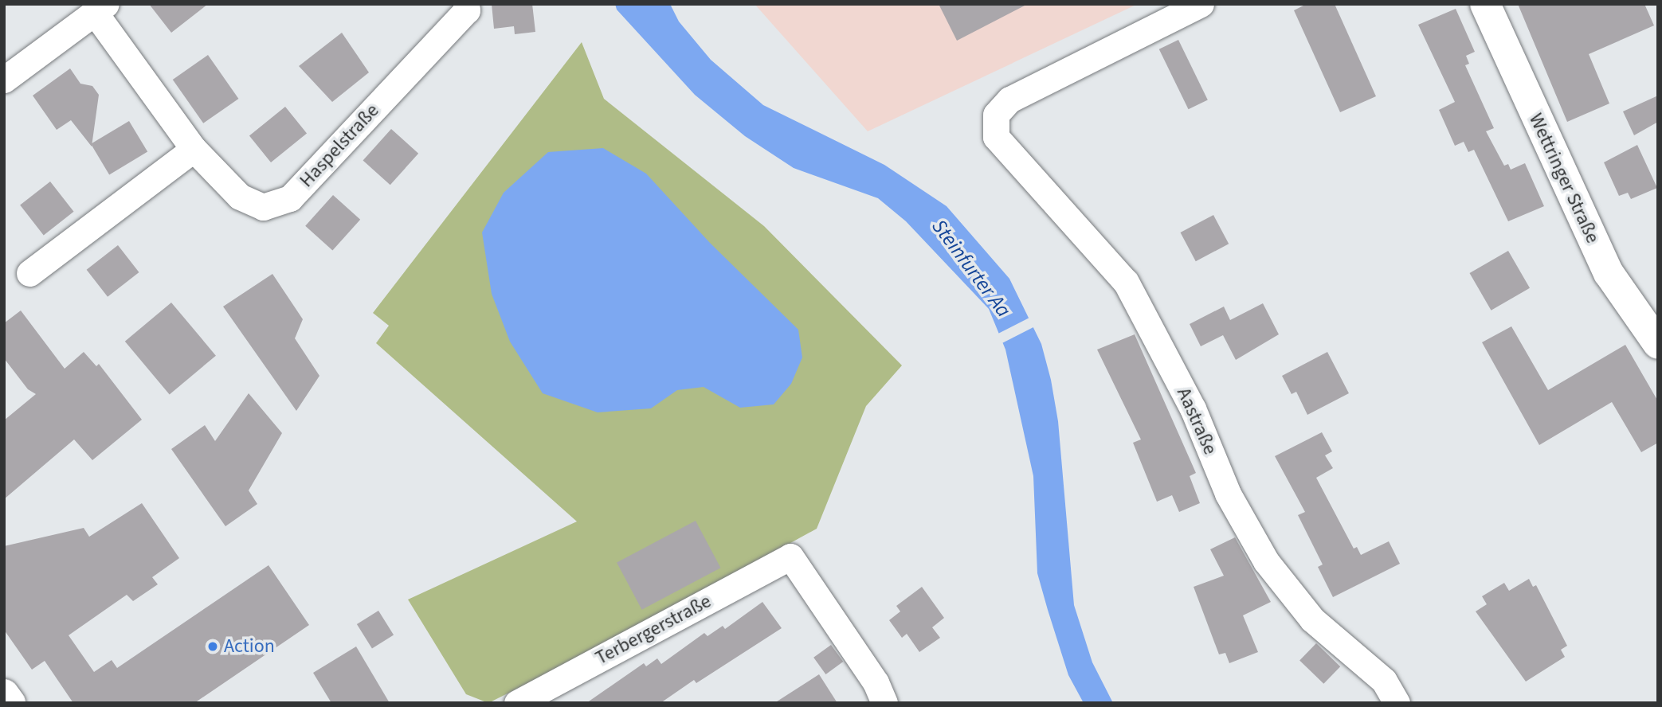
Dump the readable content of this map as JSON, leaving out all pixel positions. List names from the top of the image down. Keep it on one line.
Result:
{"streets":{"main road":["Wettringer Straße"],"street":["Haspelstraße","Aastraße","Terbergerstraße"]},"water":["Steinfurter Aa"],"places":["Action"]}
